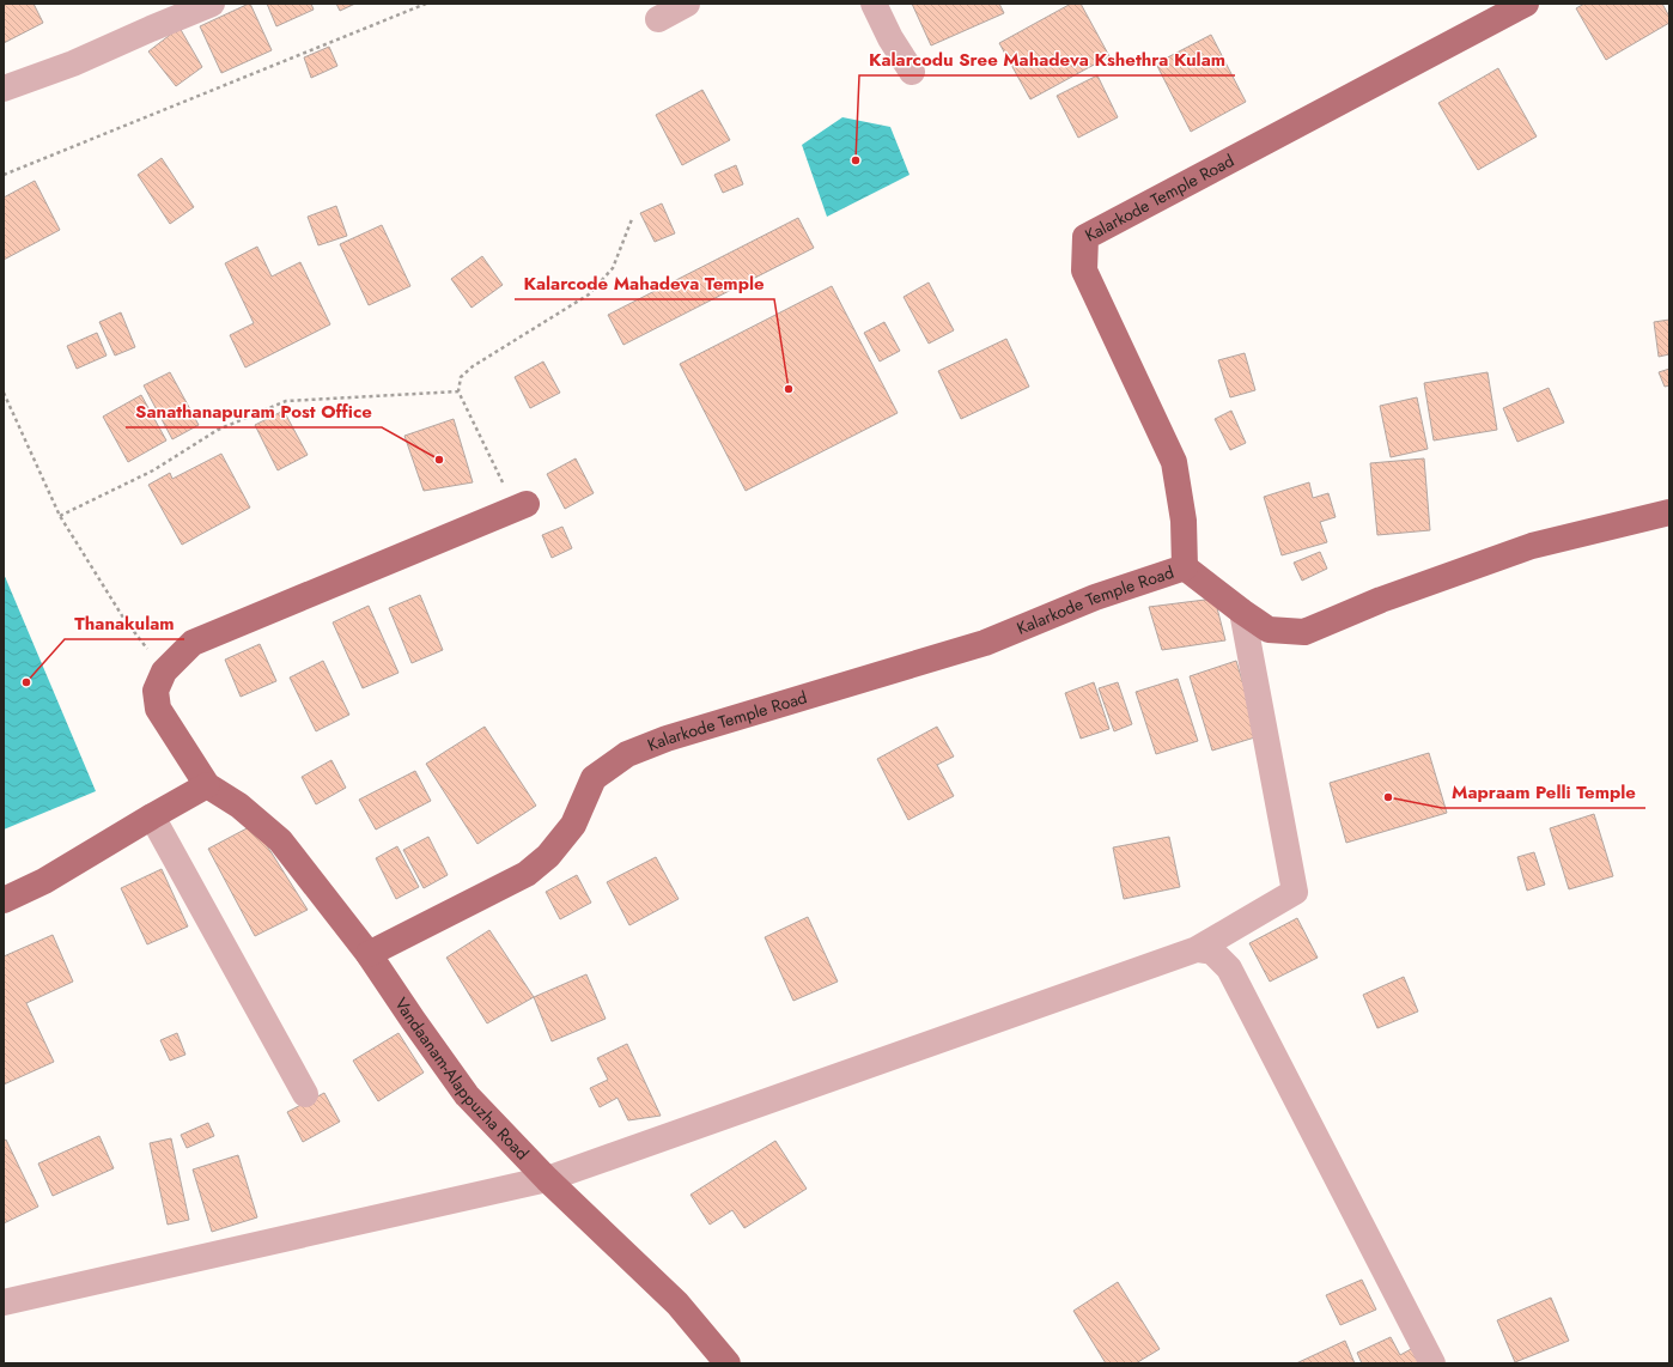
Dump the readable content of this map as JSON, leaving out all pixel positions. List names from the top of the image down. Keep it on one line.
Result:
{"streets":{"main road":["Kalarkode Temple Road","Vandaanam-Alappuzha Road"]},"crossings":[["Kalarkode Temple Road","Vandaanam-Alappuzha Road"]],"places":["Kalarcodu Sree Mahadeva Kshethra Kulam","Kalarcode Mahadeva Temple","Sanathanapuram Post Office","Thanakulam","Mapraam Pelli Temple"]}
